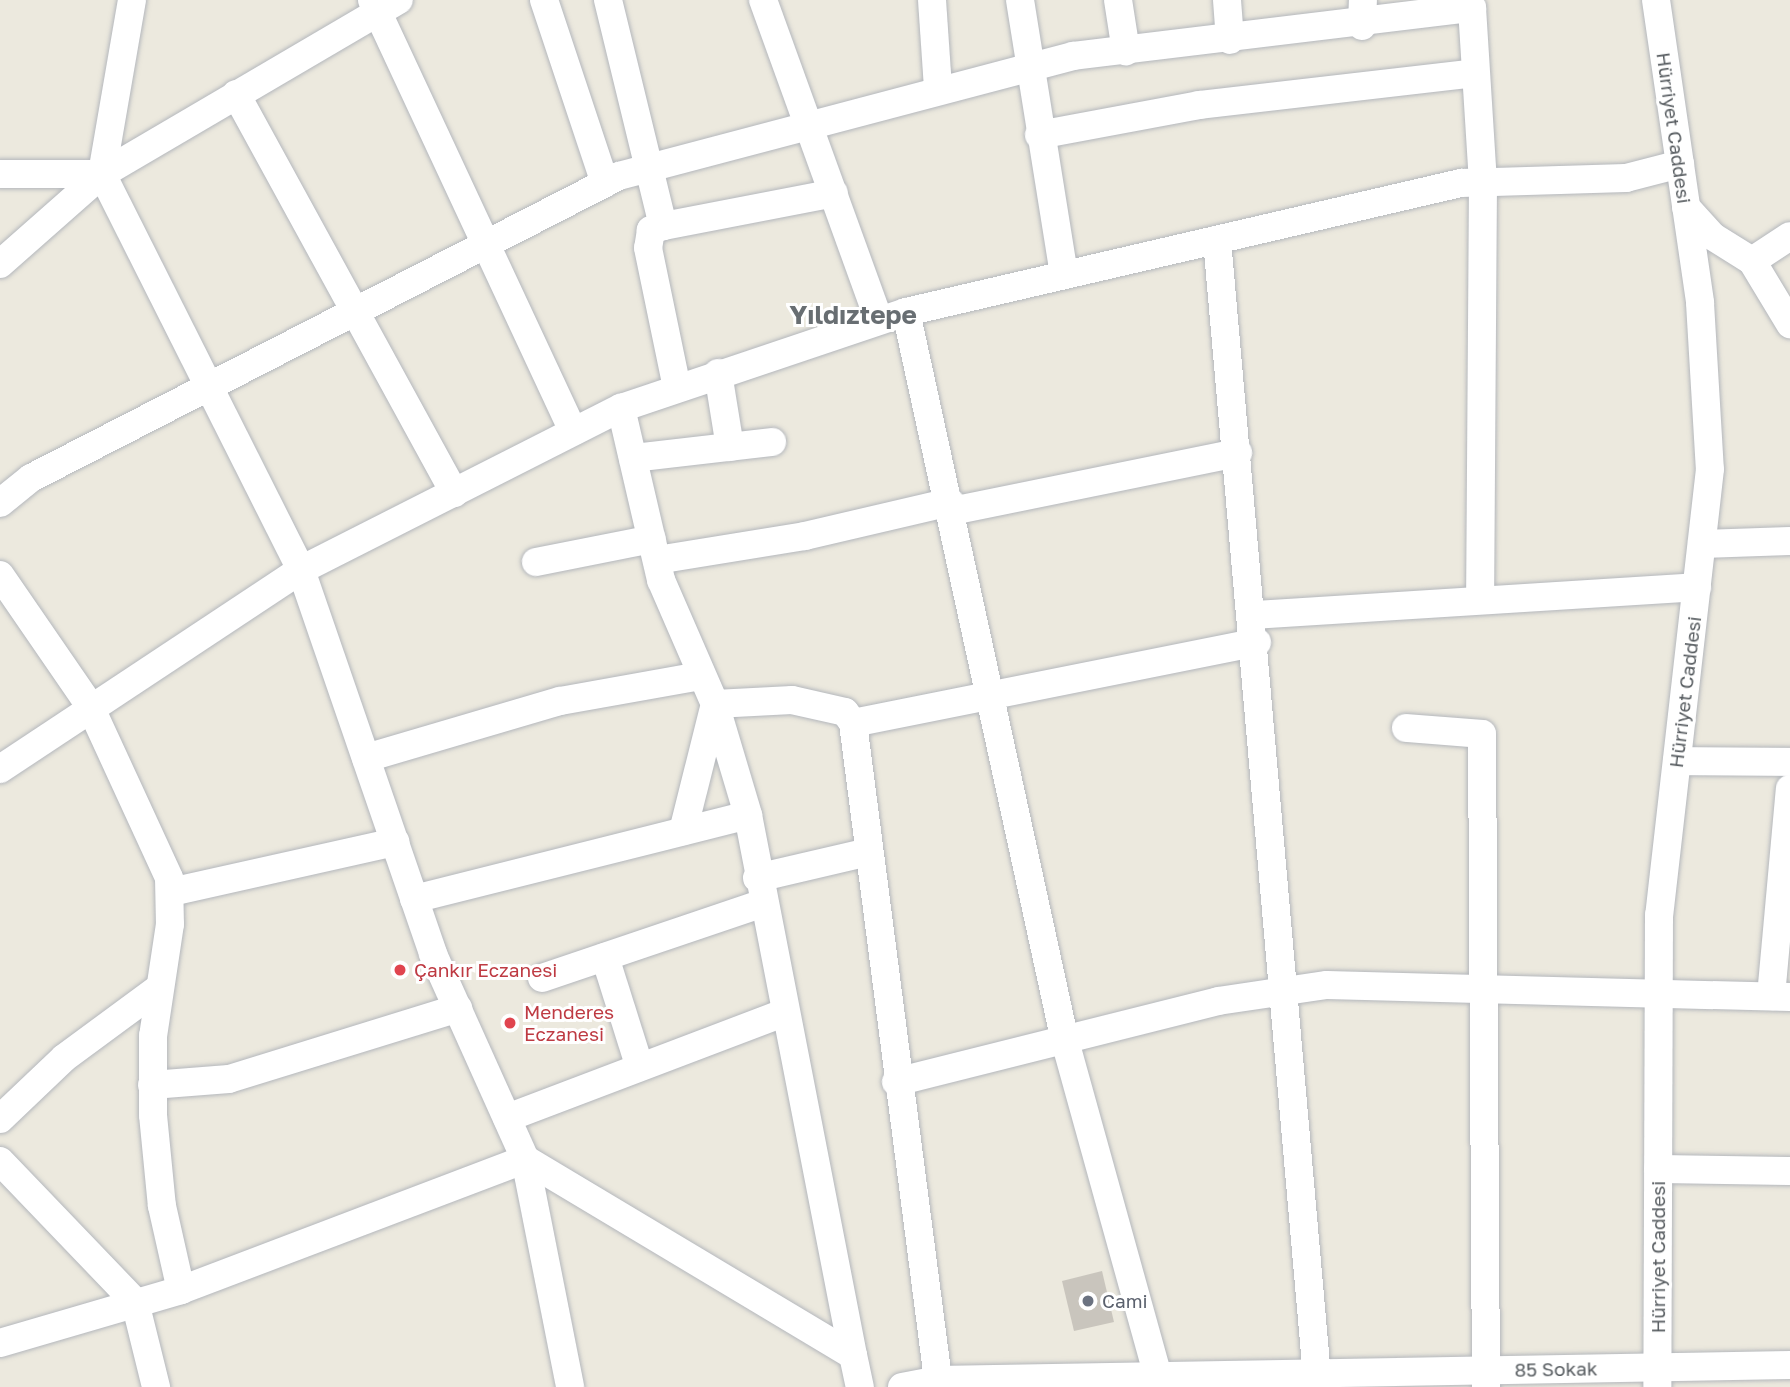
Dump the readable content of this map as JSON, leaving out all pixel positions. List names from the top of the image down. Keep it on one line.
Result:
{"streets":{"street":["Hürriyet Caddesi","85 Sokak"]},"crossings":[["Hürriyet Caddesi","85 Sokak"]],"districts":["Yıldıztepe"],"places":["Çankır Eczanesi","Menderes Eczanesi","Cami"]}
